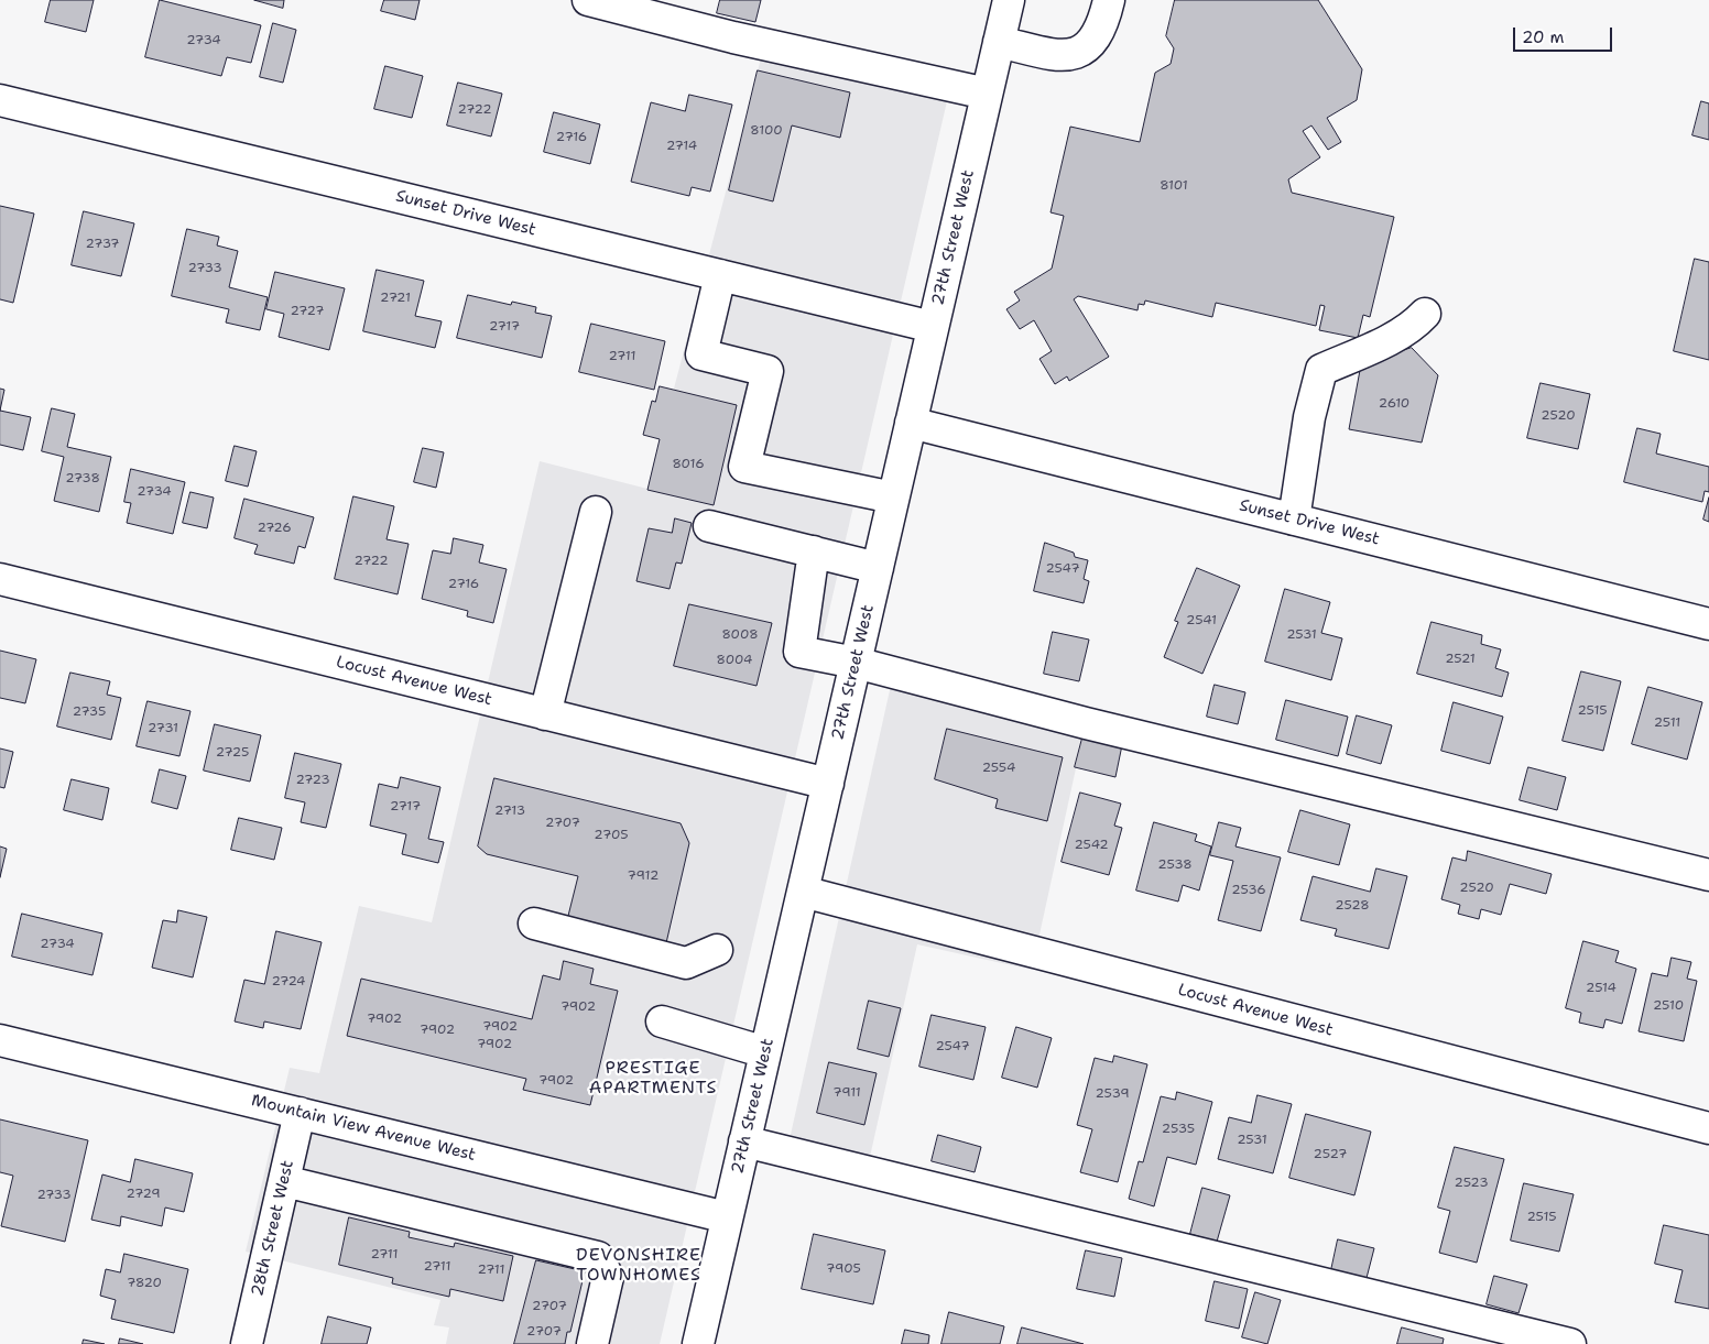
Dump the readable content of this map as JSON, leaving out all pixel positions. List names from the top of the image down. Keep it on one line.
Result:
{"streets":{"street":["Sunset Drive West","27th Street West","Locust Avenue West","Mountain View Avenue West","28th Street West"]},"crossings":[["Sunset Drive West","27th Street West"],["27th Street West","Locust Avenue West"],["27th Street West","Mountain View Avenue West"],["Mountain View Avenue West","28th Street West"]],"districts":["PRESTIGE APARTMENTS","DEVONSHIRE TOWNHOMES"],"house_numbers":["2734","2722","8100","2716","2714","8101","2737","2733","2721","2727","2717","2711","2610","2520","8016","2738","2734","2726","2722","2547","2716","2541","8008","2531","2521","8004","2515","2735","2511","2731","2725","2554","2723","2717","2713","2707","2705","2542","2538","7912","2520","2536","2528","2734","2724","2514","2510","7902","7902","7902","7902","7902","2547","7902","7911","2539","2535","2531","2527","2523","2729","2733","2515","2711","2711","7905","2711","7820","2707","2707"],"scale_bar":"20 m"}
